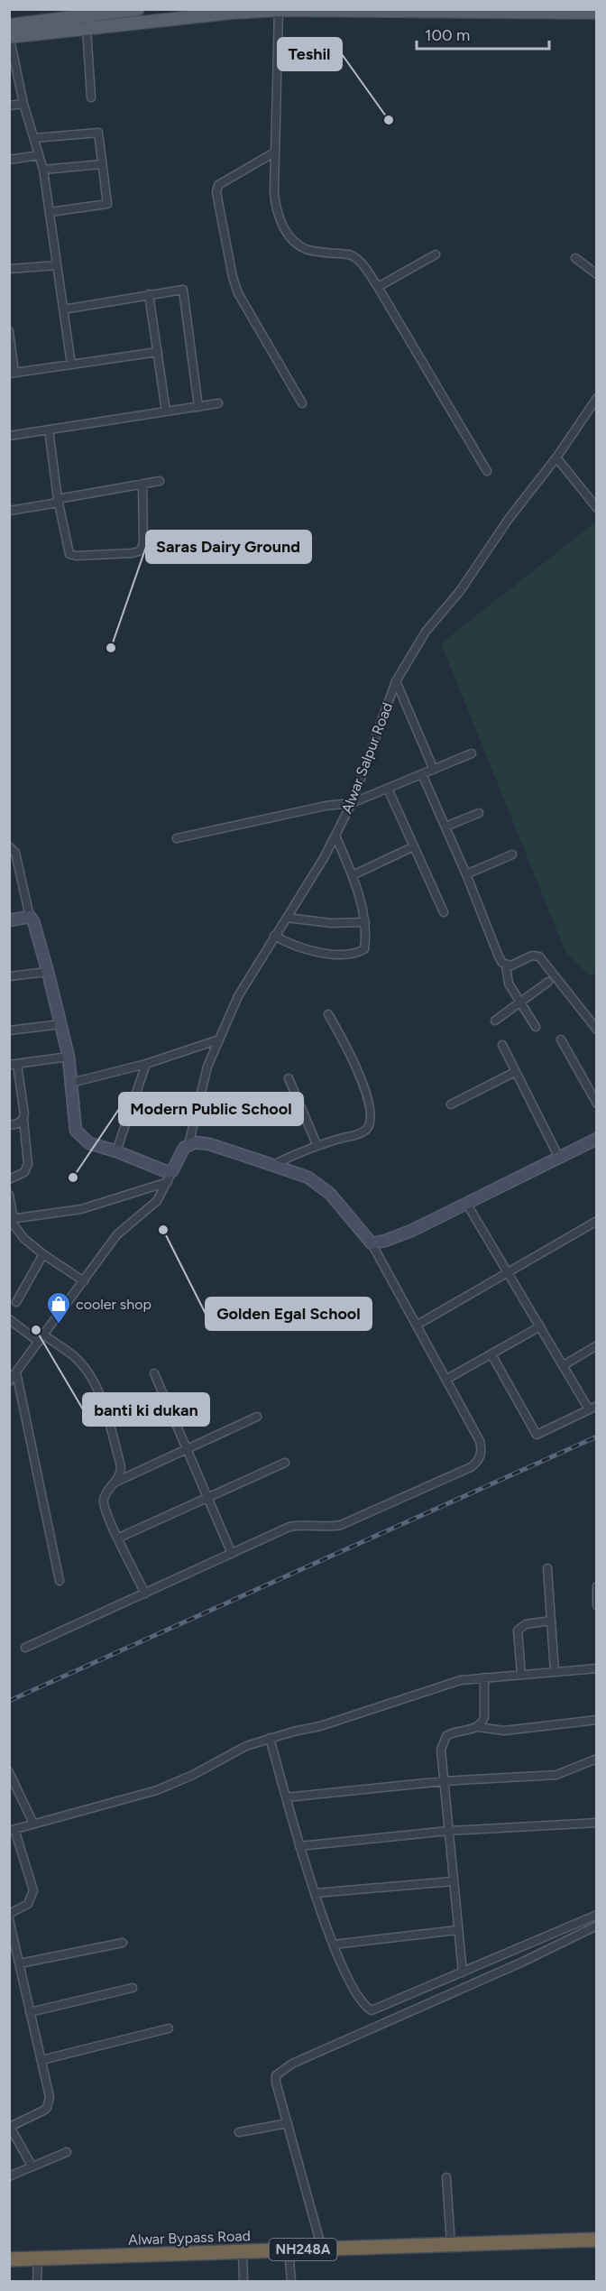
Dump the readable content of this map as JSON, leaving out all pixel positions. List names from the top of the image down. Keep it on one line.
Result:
{"streets":{"highway":["Alwar Bypass Road","NH248A"],"street":["Alwar Salpur Road"]},"places":{"other":["Teshil","Saras Dairy Ground","Modern Public School","Golden Egal School","banti ki dukan"],"shop":["cooler shop"]},"scale_bar":"100 m"}
